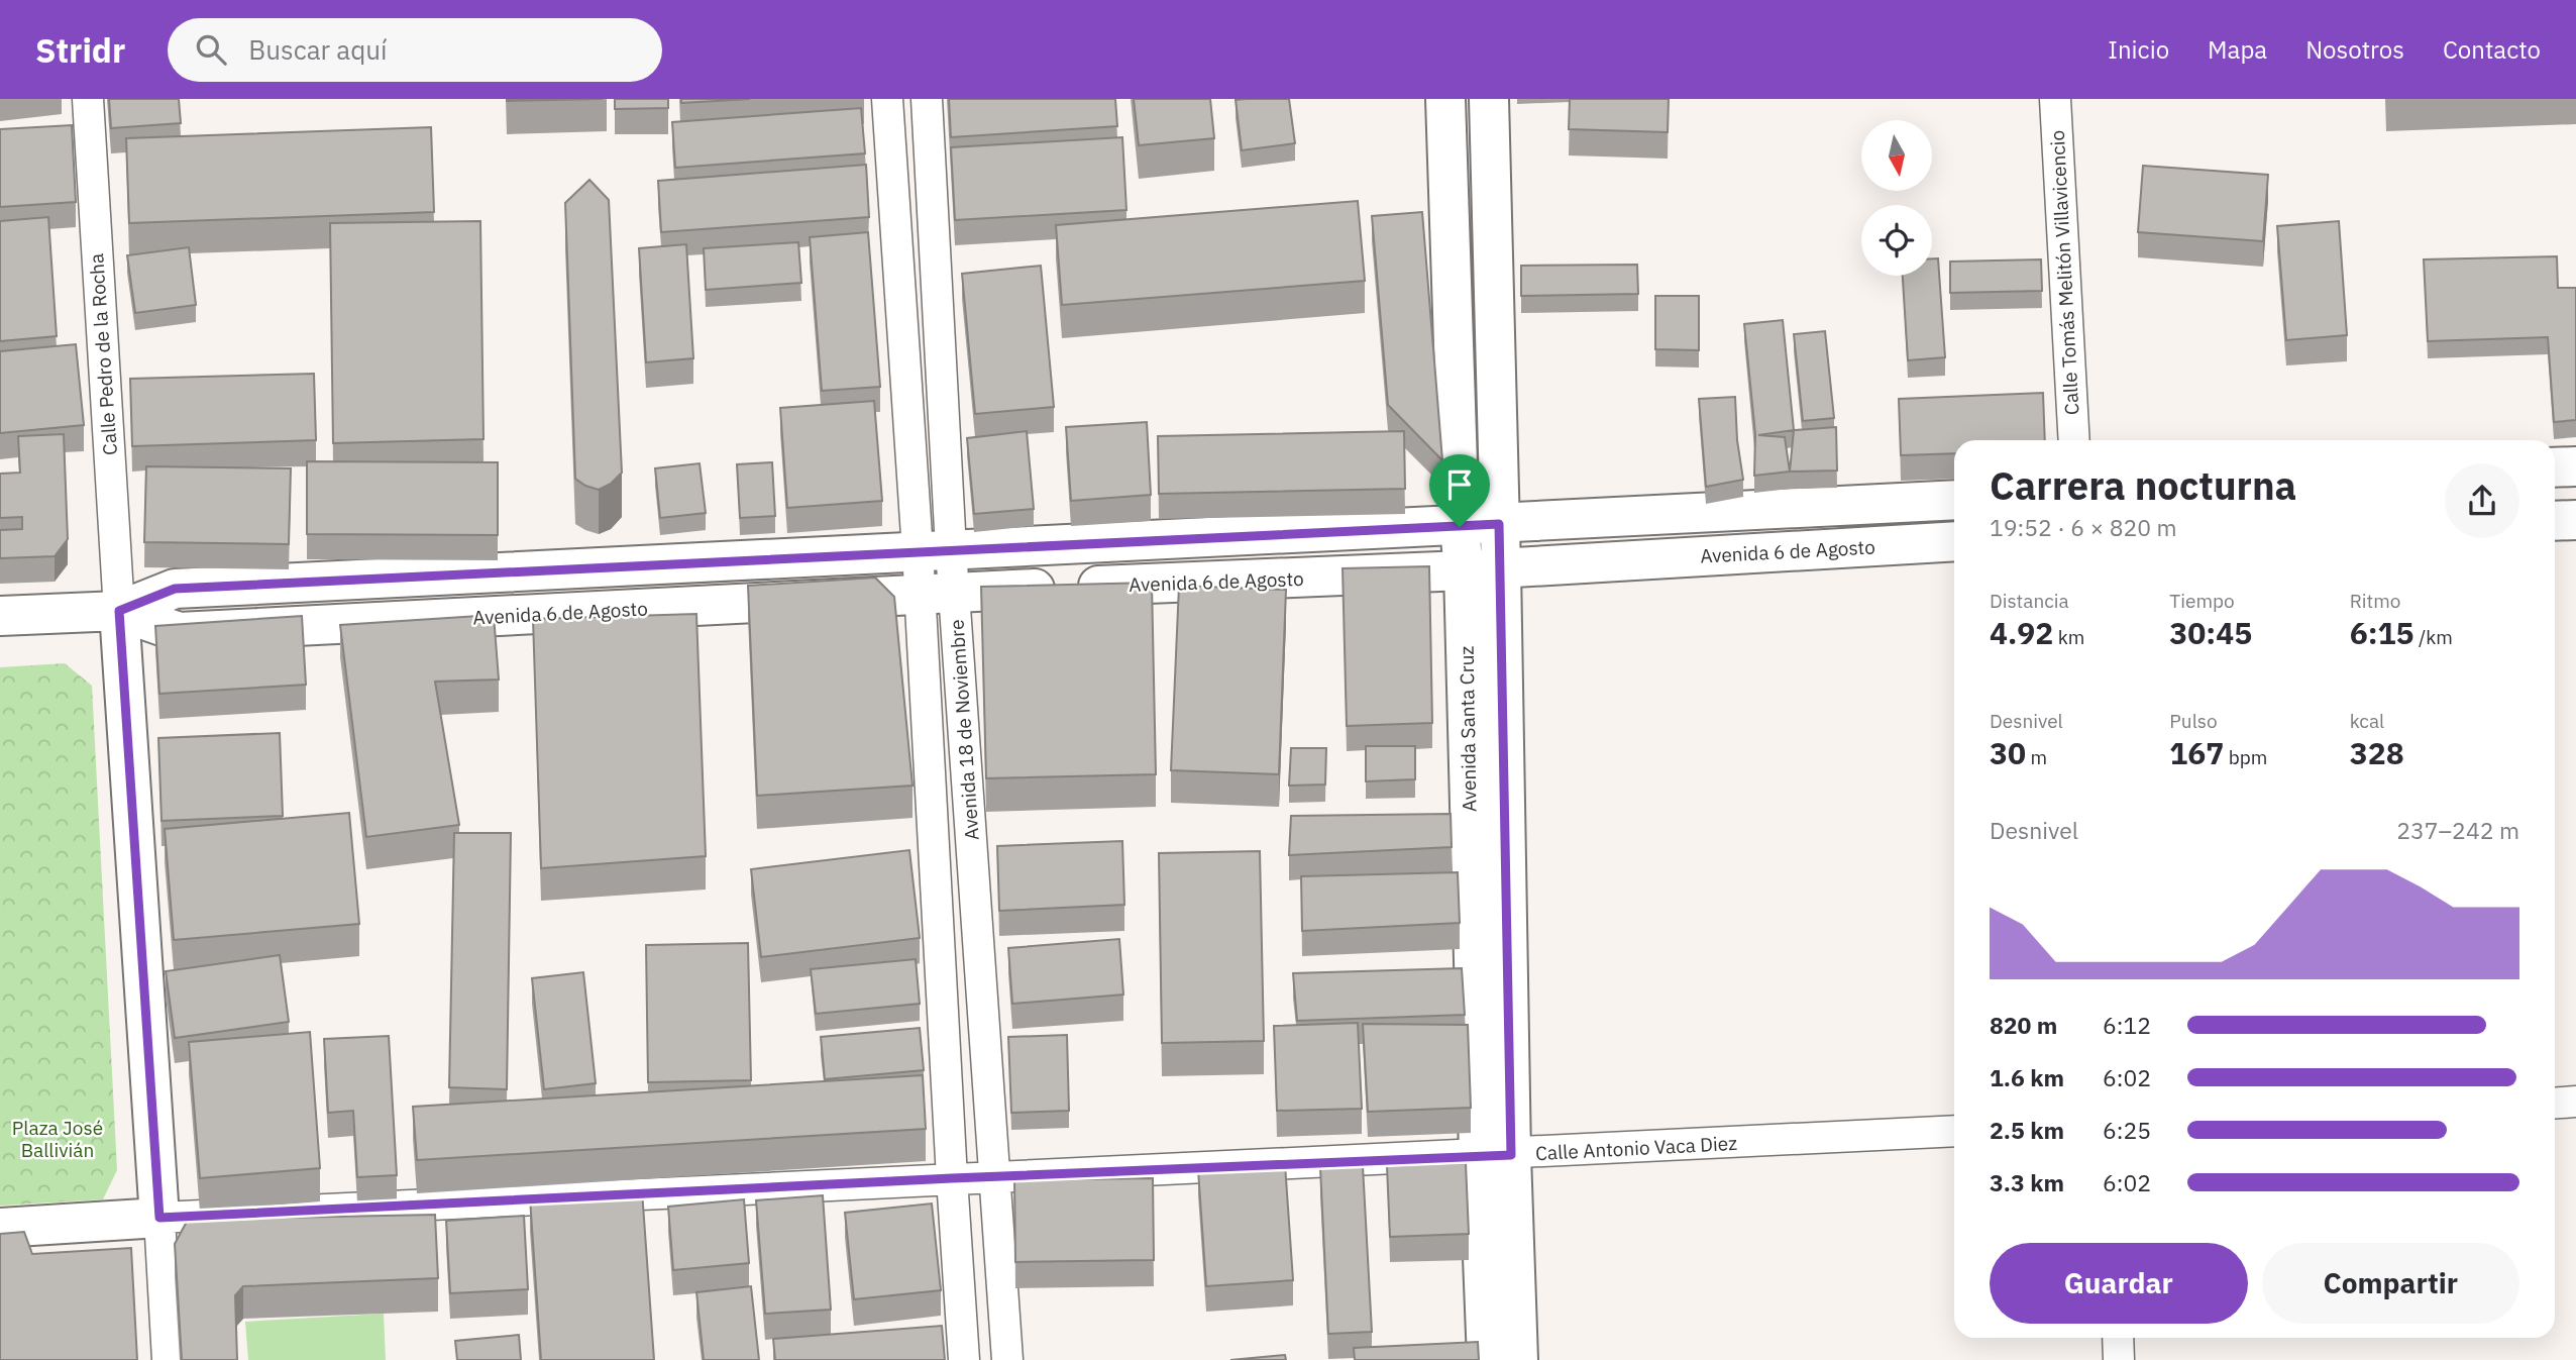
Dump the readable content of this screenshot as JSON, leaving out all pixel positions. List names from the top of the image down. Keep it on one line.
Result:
{"streets":{"main road":["Avenida 6 de Agosto","Avenida Santa Cruz","Calle Antonio Vaca Diez"],"street":["Calle Tomás Melitón Villavicencio","Calle Pedro de la Rocha","Avenida 18 de Noviembre"]},"crossings":[["Calle Pedro de la Rocha","Avenida 6 de Agosto"],["Avenida 6 de Agosto","Avenida Santa Cruz"],["Avenida 6 de Agosto","Avenida 18 de Noviembre"],["Avenida Santa Cruz","Calle Antonio Vaca Diez"],["Avenida 18 de Noviembre","Calle Antonio Vaca Diez"]],"parks":["Plaza José Ballivián"],"north":"bottom","page":{"header":"Stridr","search":"Buscar aquí","nav":["Inicio","Mapa","Nosotros","Contacto"],"heading":["Carrera nocturna","19:52 · 6 × 820 m"],"stats":[["Distancia","4.92 km"],["Tiempo","30:45"],["Ritmo","6:15 /km"],["Desnivel","30 m"],["Pulso","167 bpm"],["kcal","328"]],"chart":["Desnivel","237–242 m"],"list":[{"name":"820 m","note":"6:12"},{"name":"1.6 km","note":"6:02"},{"name":"2.5 km","note":"6:25"},{"name":"3.3 km","note":"6:02"}],"buttons":["Guardar","Compartir"]}}
